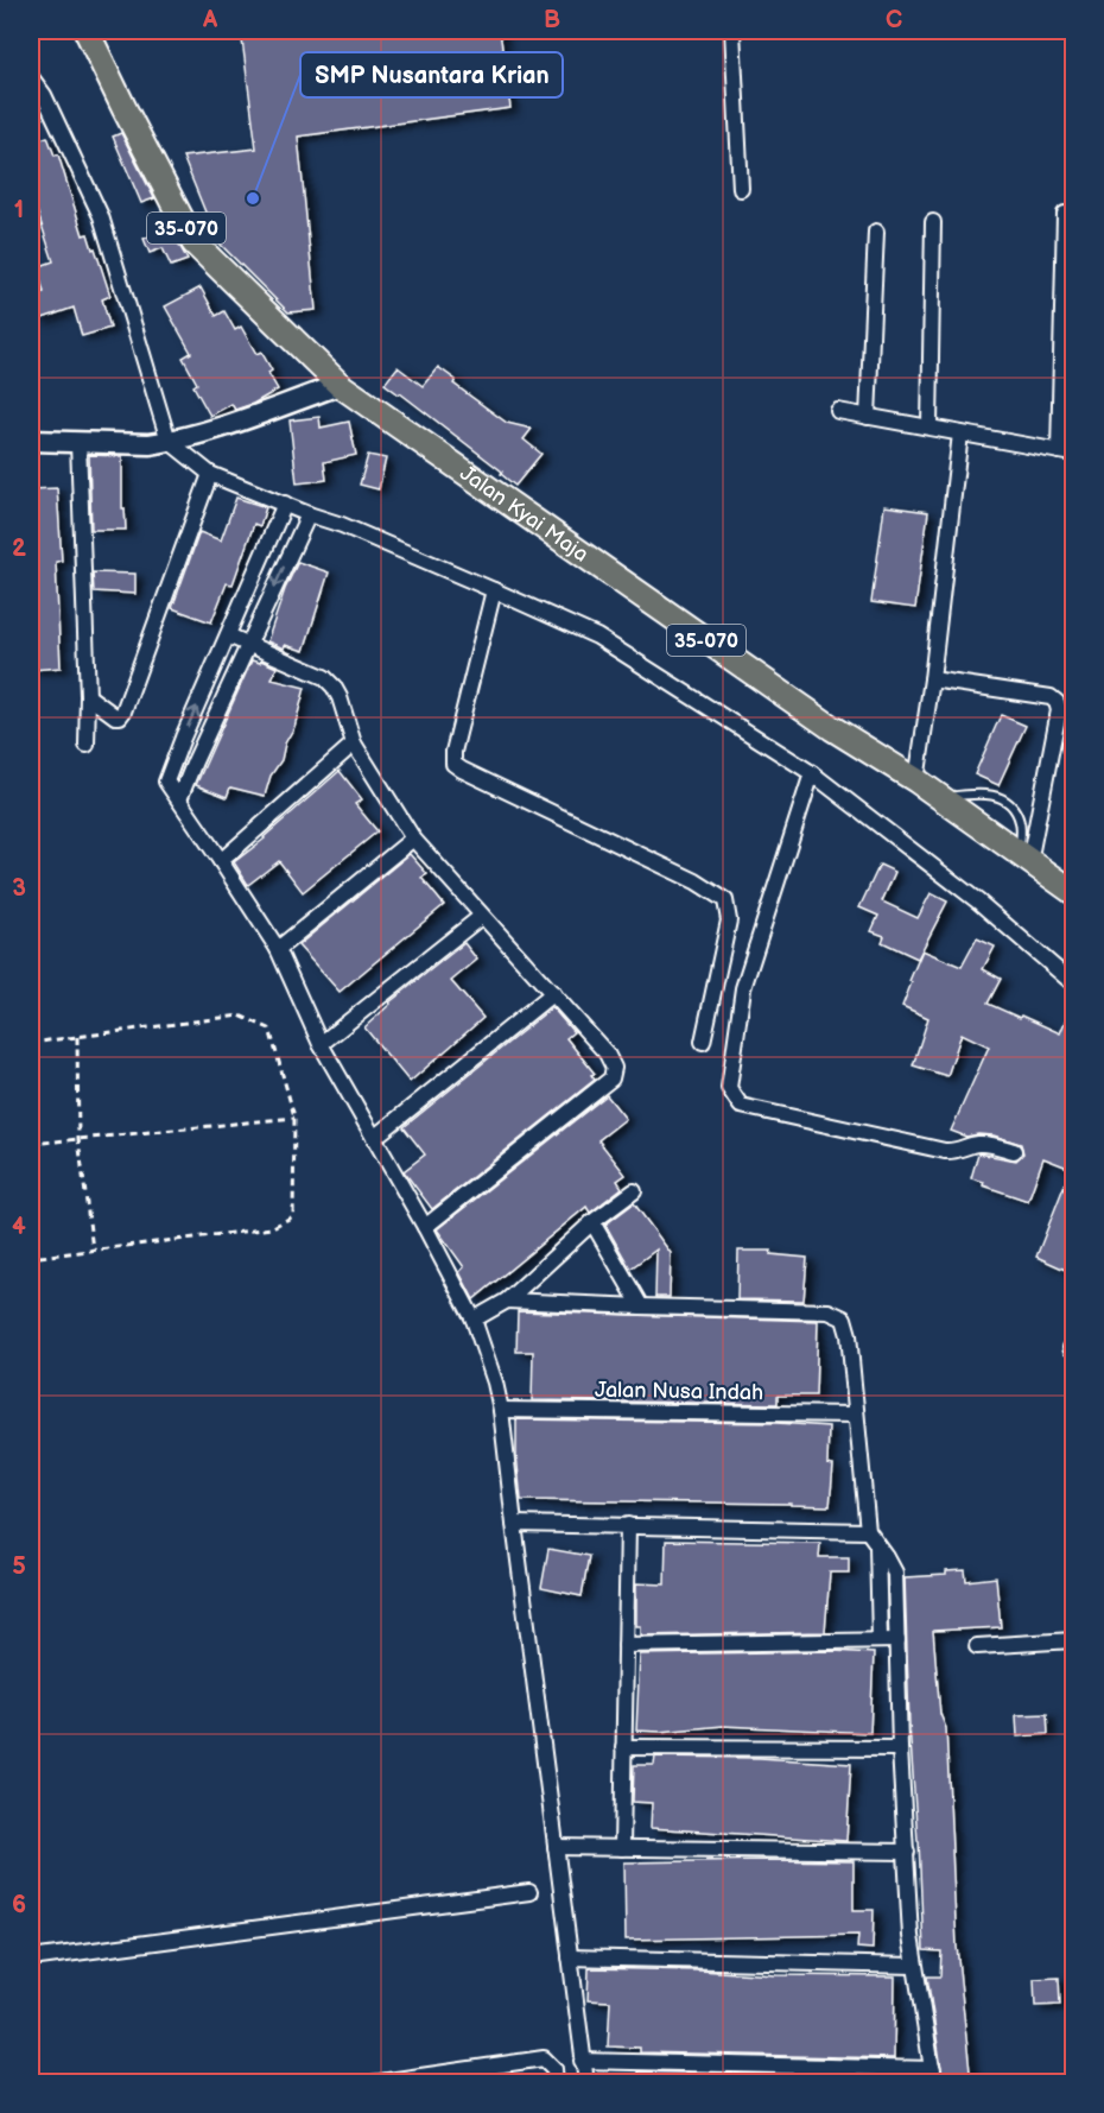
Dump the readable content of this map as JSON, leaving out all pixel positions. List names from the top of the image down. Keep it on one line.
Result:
{"streets":{"main road":["35-070","Jalan Kyai Maja"],"street":["Jalan Nusa Indah"]},"places":["SMP Nusantara Krian"],"grid":{"columns":["A","B","C"],"rows":["1","2","3","4","5","6"]}}
